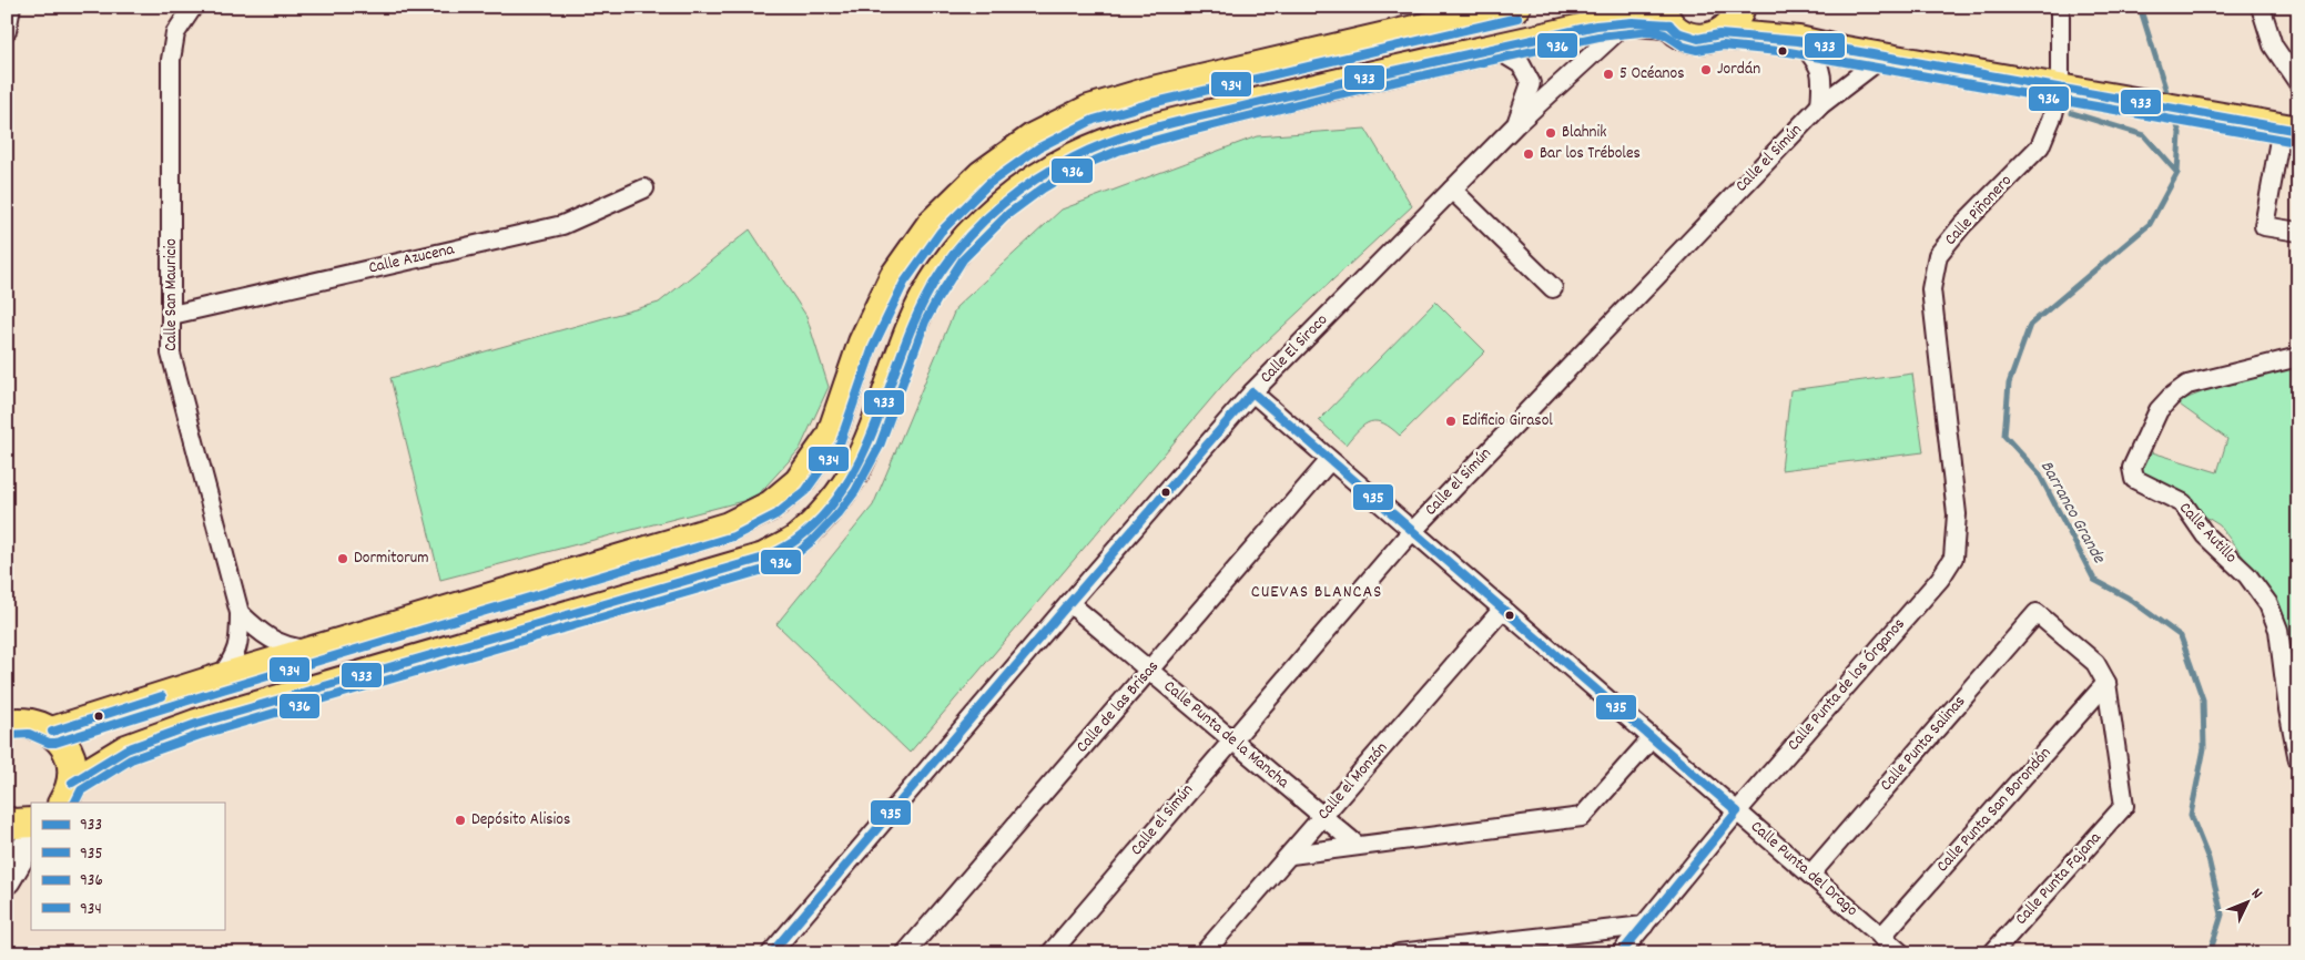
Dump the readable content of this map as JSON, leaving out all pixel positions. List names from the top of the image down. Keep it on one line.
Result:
{"streets":{"street":["Calle el Simún","Calle Piñonero","Calle Azucena","Calle San Mauricio","Calle El Siroco","Calle Autillo","Calle Punta de los Órganos","Calle de las Brisas","Calle Punta de la Mancha","Calle Punta Salinas","Calle el Monzón","Calle Punta San Borondón","Calle Punta del Drago","Calle Punta Fajana"]},"crossings":[["Calle el Simún","Calle Punta de la Mancha"],["Calle el Simún","Calle Punta del Drago"],["Calle Piñonero","Calle Punta de los Órganos"],["Calle Azucena","Calle San Mauricio"],["Calle El Siroco","Calle Punta de la Mancha"],["Calle El Siroco","Calle Punta del Drago"],["Calle Punta de los Órganos","Calle Punta del Drago"],["Calle de las Brisas","Calle Punta de la Mancha"],["Calle de las Brisas","Calle Punta del Drago"],["Calle Punta de la Mancha","Calle el Monzón"],["Calle Punta Salinas","Calle Punta San Borondón"],["Calle Punta Salinas","Calle Punta del Drago"],["Calle Punta Salinas","Calle Punta Fajana"],["Calle el Monzón","Calle Punta del Drago"],["Calle Punta San Borondón","Calle Punta del Drago"],["Calle Punta San Borondón","Calle Punta Fajana"]],"districts":["CUEVAS BLANCAS"],"water":["Barranco Grande"],"places":["Jordán","5 Océanos","Blahnik","Bar los Tréboles","Edificio Girasol","Dormitorum","Depósito Alisios"],"lines":["transit line 934","transit line 933","transit line 936","transit line 935"],"legend":["933","935","936","934"],"north":"top right"}
